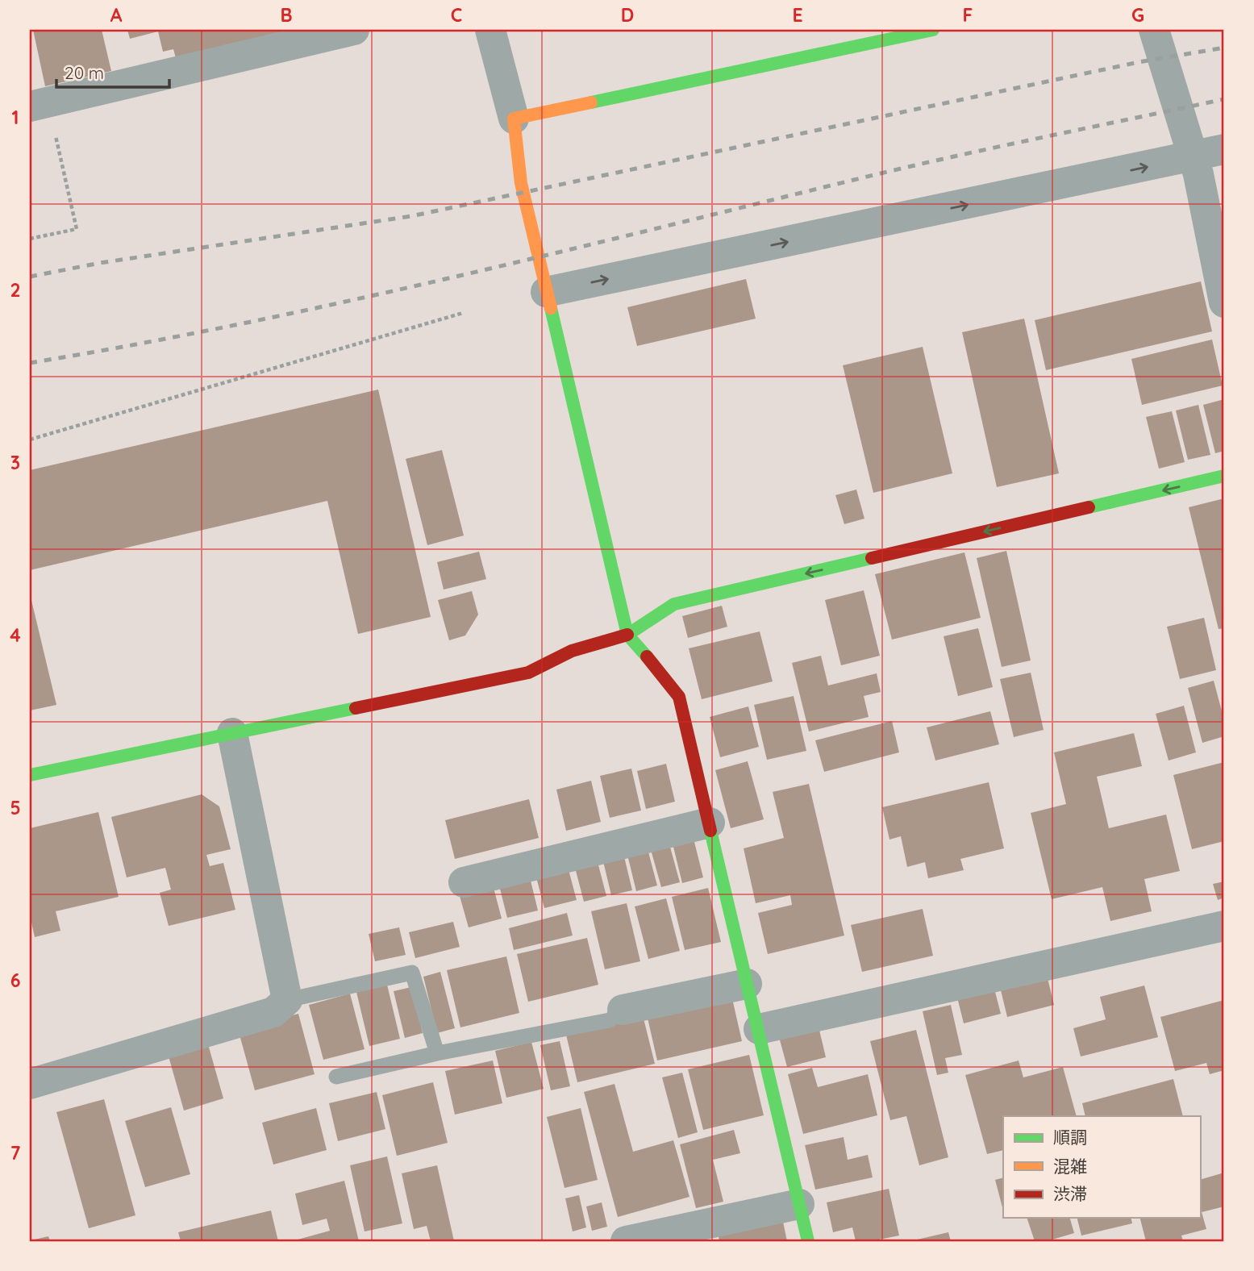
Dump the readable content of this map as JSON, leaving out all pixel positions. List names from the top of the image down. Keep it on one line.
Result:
{"legend":["順調","混雑","渋滞"],"scale_bar":"20 m","grid":{"columns":["A","B","C","D","E","F","G"],"rows":["1","2","3","4","5","6","7"]}}
